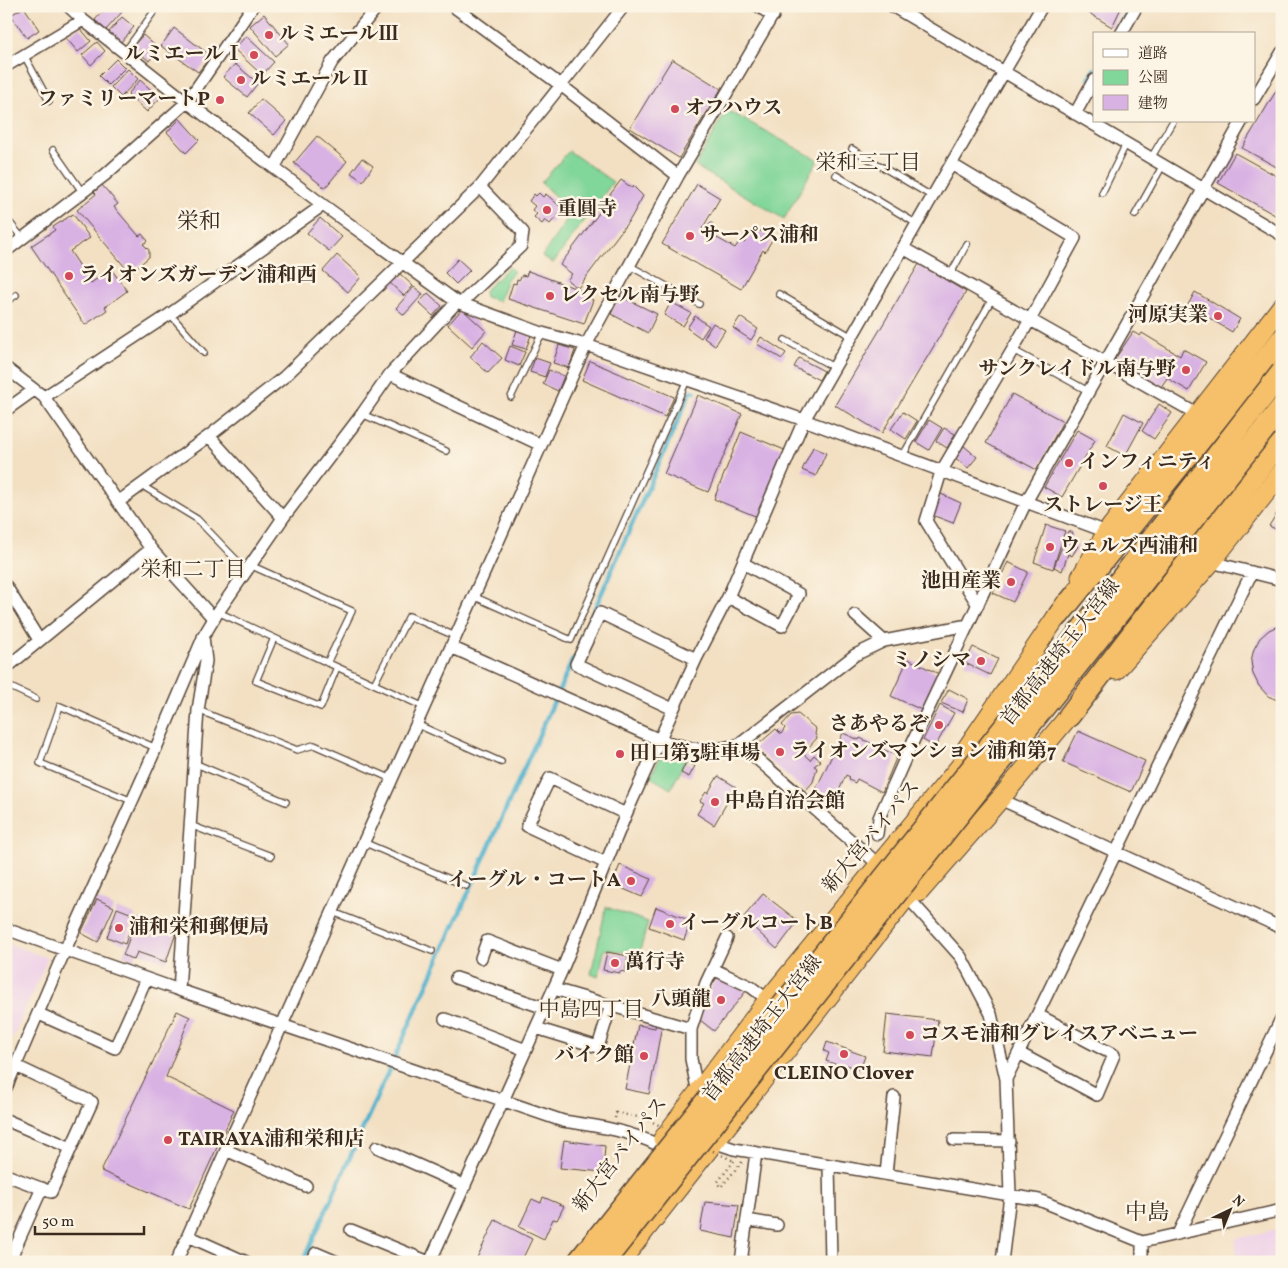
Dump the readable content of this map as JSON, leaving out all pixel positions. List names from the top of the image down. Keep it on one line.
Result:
{"streets":{"highway":["首都高速埼玉大宮線","新大宮バイパス"]},"districts":["栄和三丁目","栄和","栄和二丁目","中島四丁目","中島"],"places":["ルミエールⅢ","ルミエールⅠ","ルミエールⅡ","ファミリーマートP","オフハウス","重圓寺","サーパス浦和","ライオンズガーデン浦和西","レクセル南与野","河原実業","サンクレイドル南与野","インフィニティ","ストレージ王","ウェルズ西浦和","池田産業","ミノシマ","さあやるぞ","ライオンズマンション浦和第7","田口第3駐車場","中島自治会館","イーグル・コートA","イーグルコートB","浦和栄和郵便局","萬行寺","八頭龍","コスモ浦和グレイスアベニュー","CLEINO Clover","バイク館","TAIRAYA浦和栄和店"],"legend":["道路","公園","建物"],"scale_bar":"50 m","north":"top right"}
